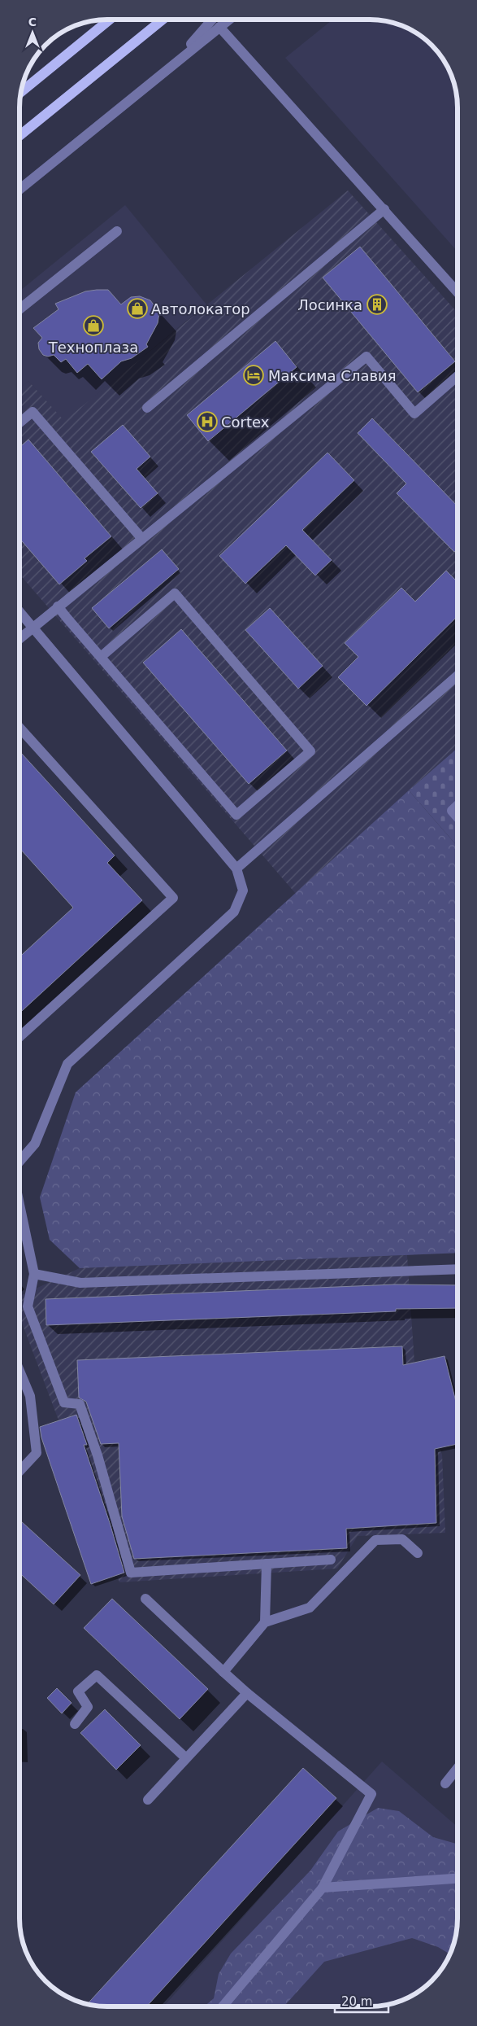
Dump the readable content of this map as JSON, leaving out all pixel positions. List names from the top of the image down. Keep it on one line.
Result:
{"places":{"building":["Лосинка"],"shop":["Автолокатор","Техноплаза"],"hotel":["Максима Славия"],"hospital":["Cortex"]},"scale_bar":"20 m","north":"top"}
